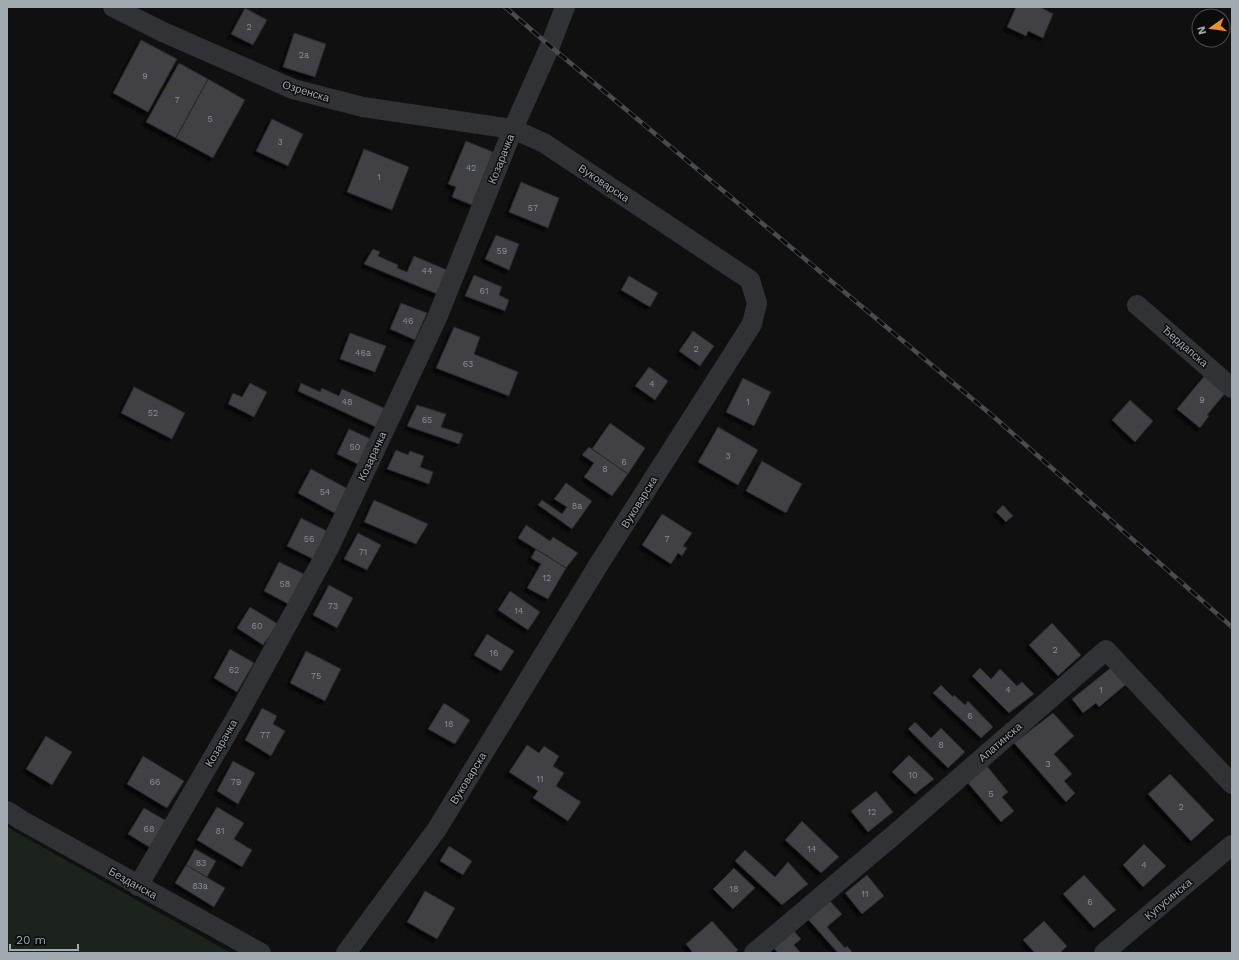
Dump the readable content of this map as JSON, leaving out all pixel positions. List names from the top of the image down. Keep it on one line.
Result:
{"streets":{"street":["Озренска","Козарачка","Вуковарска","Ђердапска","Апатинска","Безданска","Купусинска"]},"crossings":[["Озренска","Козарачка"],["Озренска","Вуковарска"],["Козарачка","Вуковарска"],["Козарачка","Безданска"]],"house_numbers":["2","2a","9","7","5","3","42","1","57","59","44","61","46","2","46a","63","4","9","48","1","52","65","50","3","6","8","54","8a","56","7","71","12","58","73","14","60","2","16","62","75","4","1","6","18","77","8","3","10","11","66","79","5","2","12","68","81","14","83","4","83a","18","11","6"],"scale_bar":"20 m","north":"left"}
